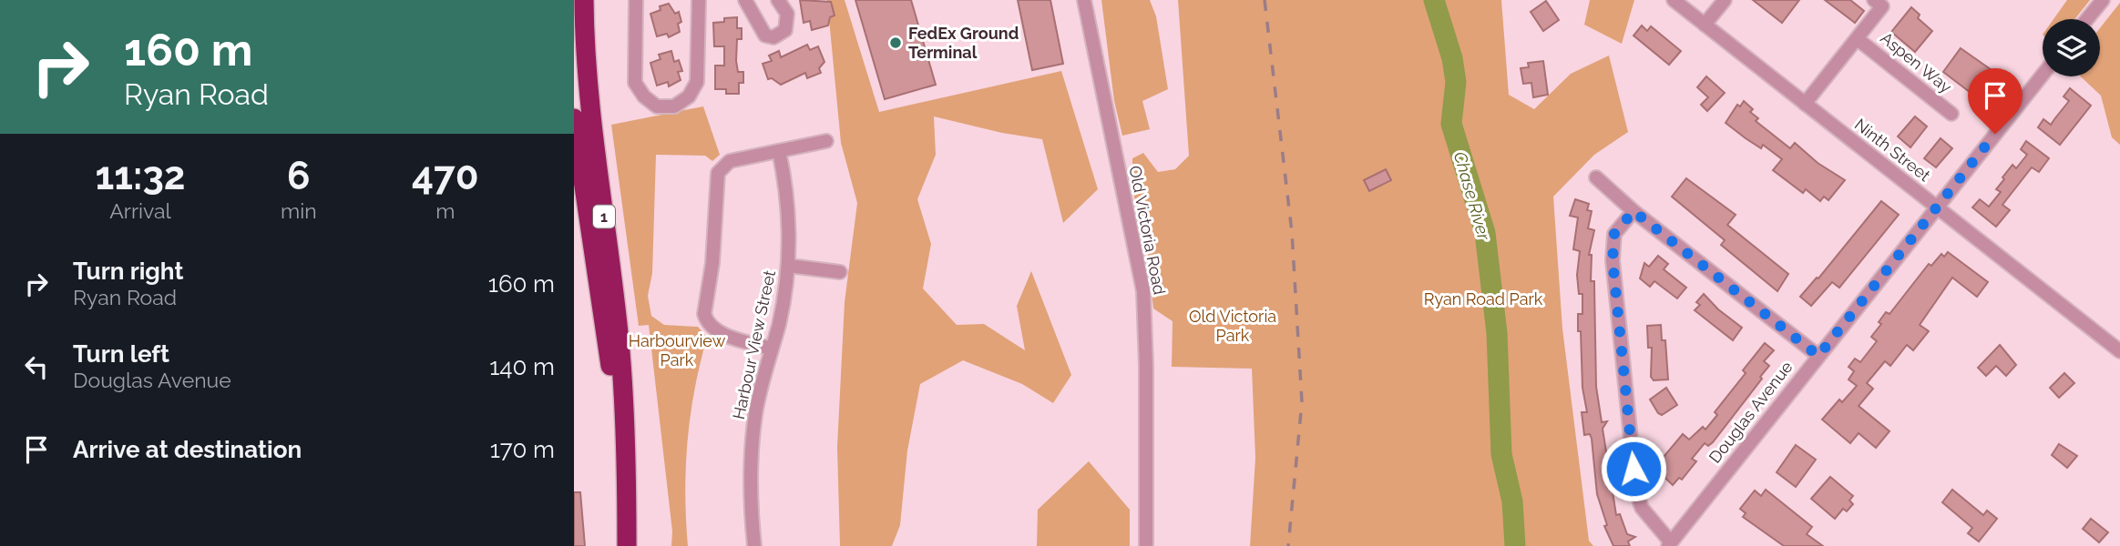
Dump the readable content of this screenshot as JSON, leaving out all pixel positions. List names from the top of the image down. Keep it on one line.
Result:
{"streets":{"highway":["1"],"street":["Aspen Way","Ninth Street","Old Victoria Road","Harbour View Street","Douglas Avenue"]},"crossings":[["Ninth Street","Douglas Avenue"]],"water":["Chase River"],"parks":["Ryan Road Park","Old Victoria Park","Harbourview Park"],"places":["FedEx Ground Terminal"],"page":{"turn":["160 m","Ryan Road"],"eta":["11:32","Arrival","6","min","470","m"],"list":[{"name":"Turn right","note":"Ryan Road","value":"160 m"},{"name":"Turn left","note":"Douglas Avenue","value":"140 m"},{"name":"Arrive at destination","value":"170 m"}]}}
